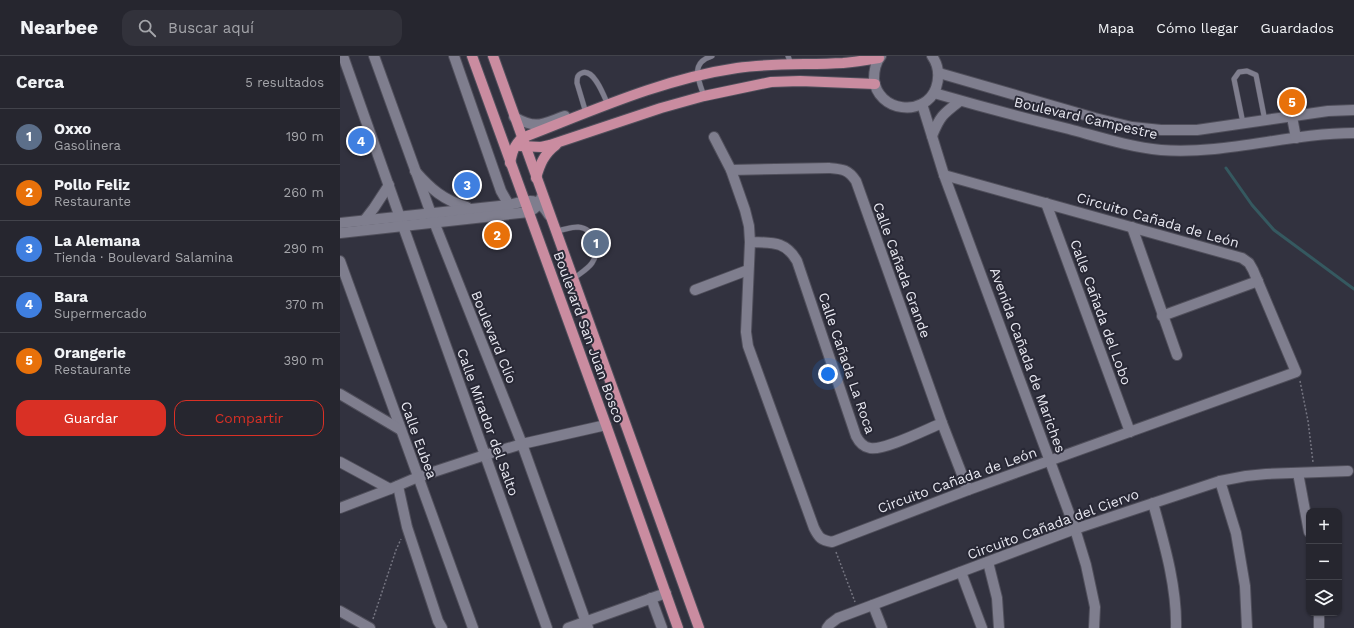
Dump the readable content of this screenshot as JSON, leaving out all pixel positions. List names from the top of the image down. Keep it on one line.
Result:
{"streets":{"main road":["Boulevard San Juan Bosco"],"street":["Boulevard Campestre","Circuito Cañada de León","Calle Cañada Grande","Calle Cañada del Lobo","Boulevard Clío","Avenida Cañada de Mariches","Calle Cañada La Roca","Calle Mirador del Salto","Calle Eubea","Circuito Cañada del Ciervo"]},"crossings":[["Circuito Cañada de León","Calle Cañada Grande"],["Circuito Cañada de León","Calle Cañada del Lobo"],["Circuito Cañada de León","Avenida Cañada de Mariches"],["Calle Cañada Grande","Calle Cañada La Roca"],["Avenida Cañada de Mariches","Circuito Cañada del Ciervo"]],"page":{"header":"Nearbee","search":"Buscar aquí","nav":["Mapa","Cómo llegar","Guardados"],"heading":["Cerca","5 resultados"],"pins":["5","4","3","2","1"],"list":[{"mark":"1","name":"Oxxo","note":"Gasolinera","value":"190 m"},{"mark":"2","name":"Pollo Feliz","note":"Restaurante","value":"260 m"},{"mark":"3","name":"La Alemana","note":"Tienda · Boulevard Salamina","value":"290 m"},{"mark":"4","name":"Bara","note":"Supermercado","value":"370 m"},{"mark":"5","name":"Orangerie","note":"Restaurante","value":"390 m"}],"buttons":["Guardar","Compartir"],"map_buttons":["+","−"]}}
